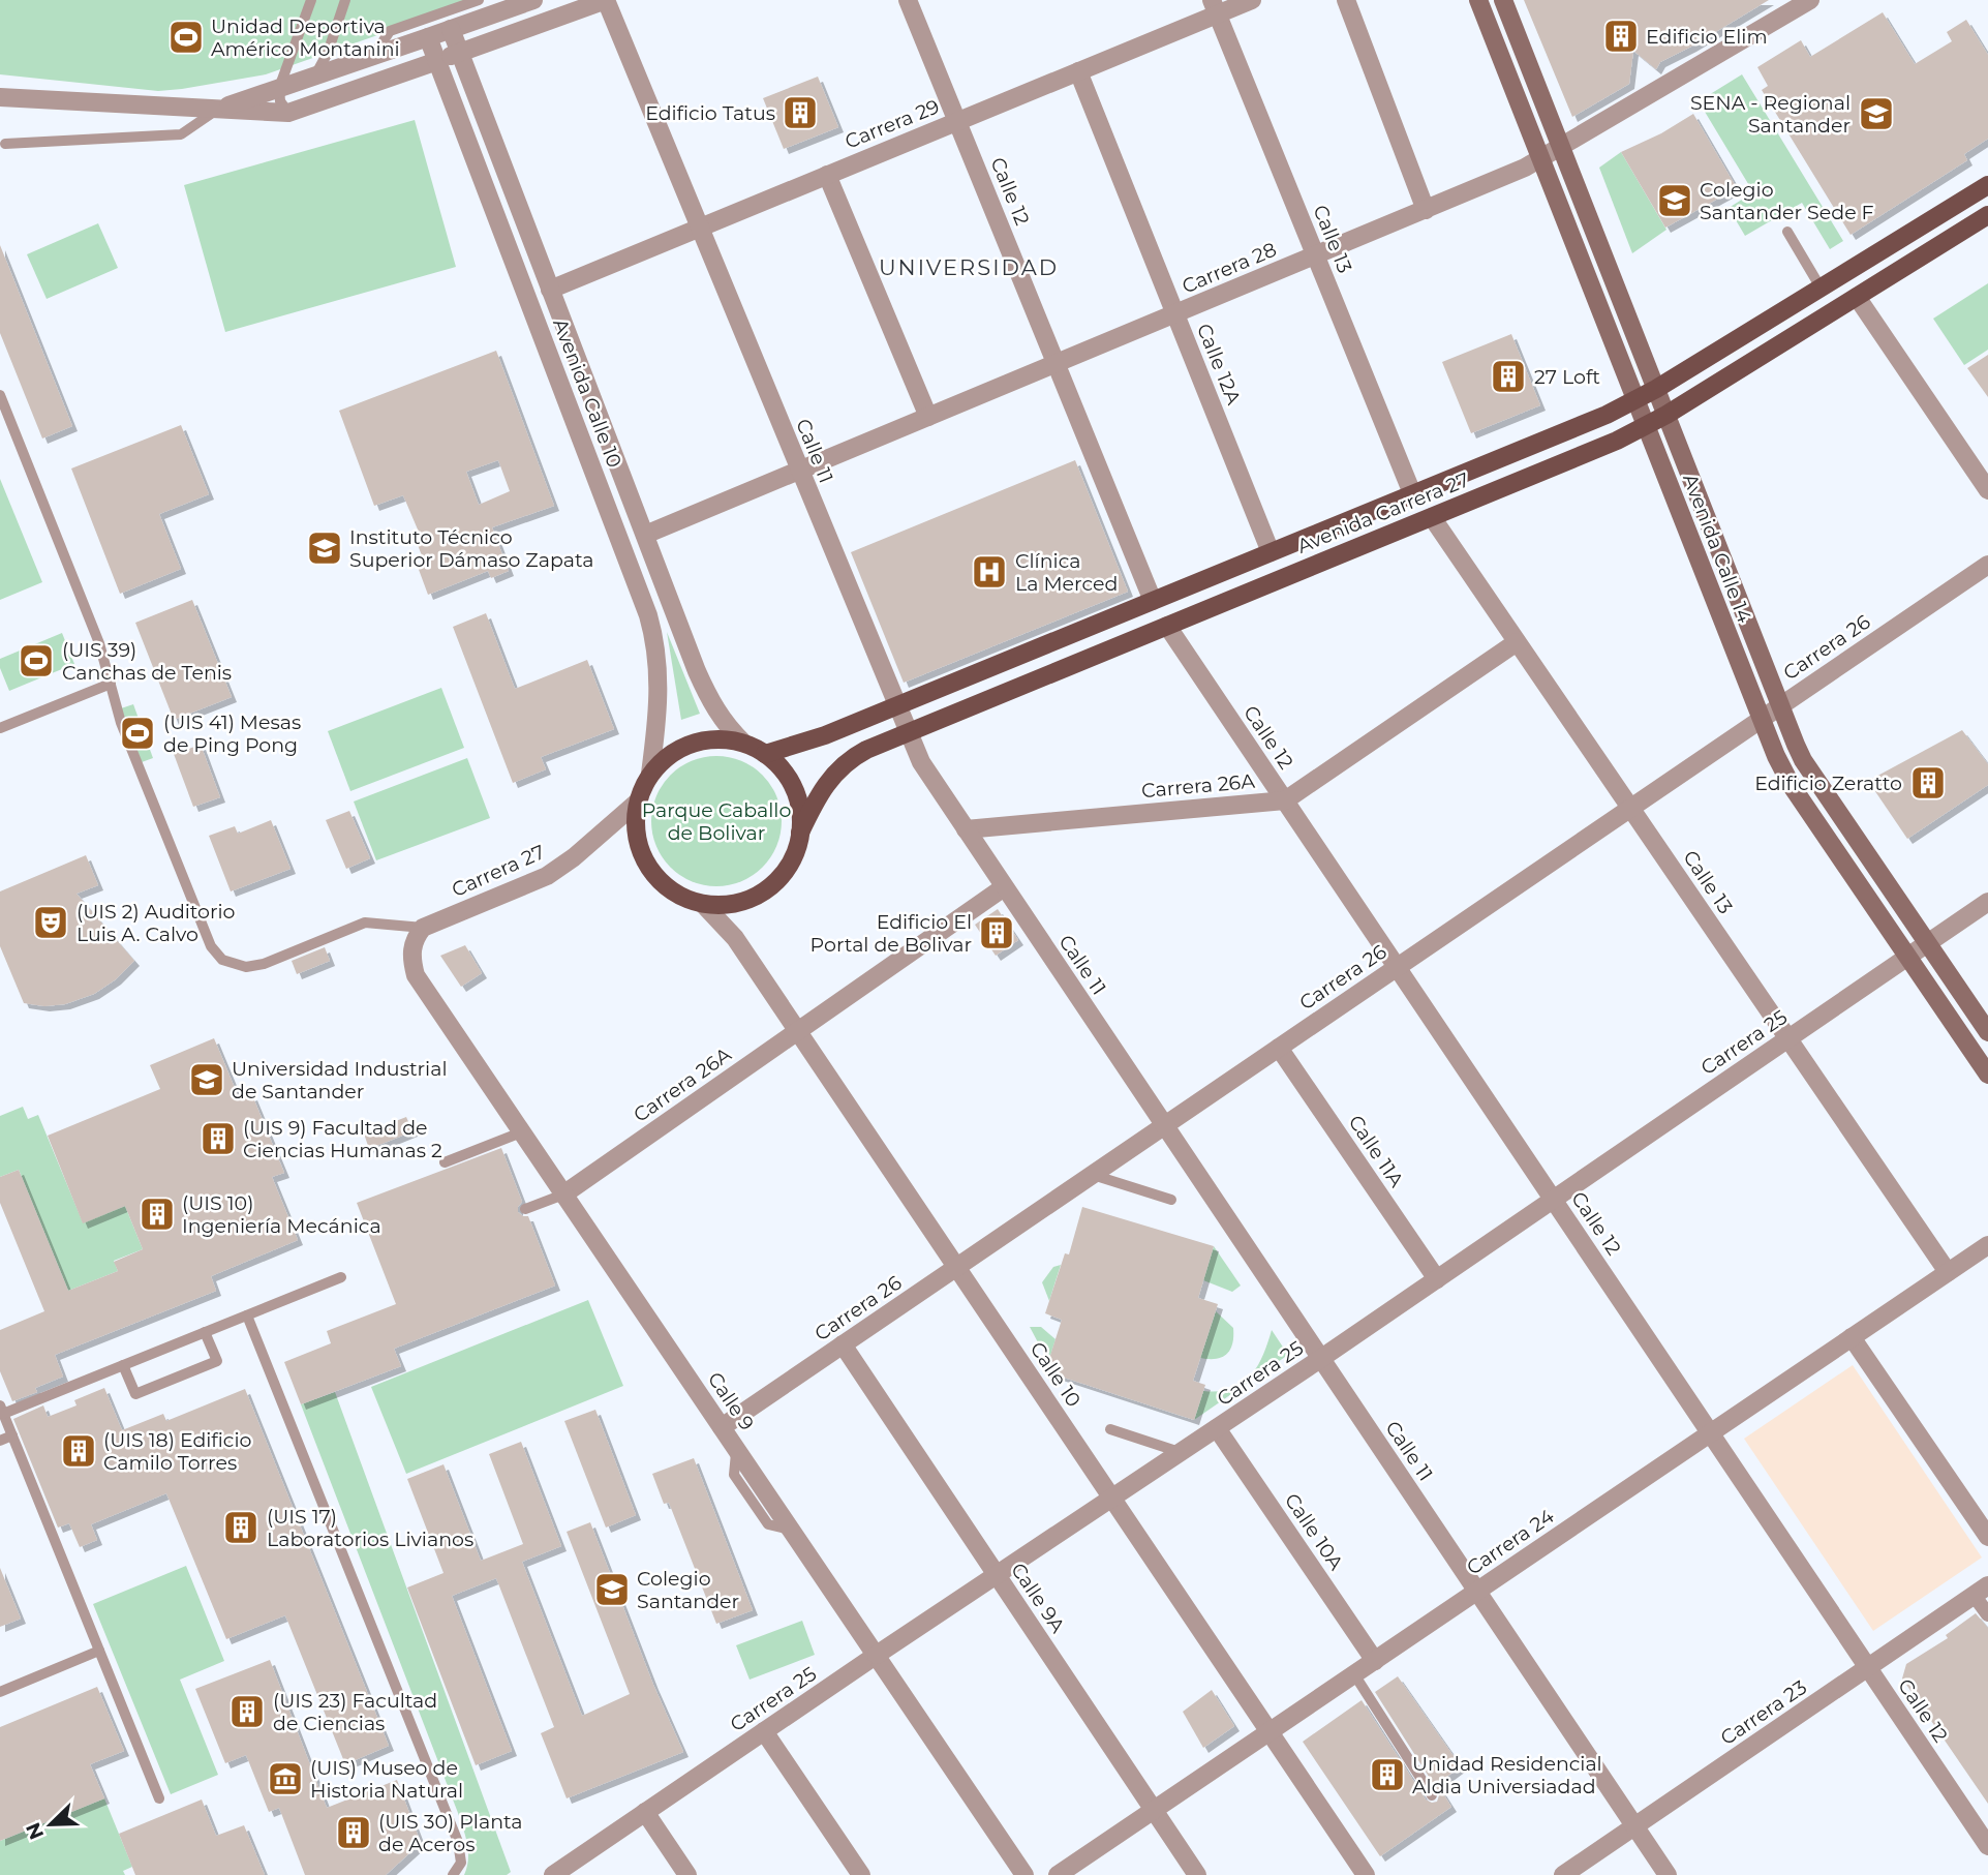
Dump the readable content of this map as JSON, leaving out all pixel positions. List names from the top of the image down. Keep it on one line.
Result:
{"streets":{"main road":["Avenida Carrera 27","Avenida Calle 14"],"street":["Carrera 29","Calle 12","Calle 13","Carrera 28","Calle 12A","Avenida Calle 10","Calle 11","Carrera 26","Carrera 26A","Carrera 27","Carrera 25","Calle 11A","Calle 10","Calle 9","Calle 10A","Carrera 24","Calle 9A","Carrera 23"]},"crossings":[["Carrera 29","Calle 12"],["Carrera 29","Calle 13"],["Carrera 29","Calle 12A"],["Carrera 29","Avenida Calle 10"],["Carrera 29","Calle 11"],["Calle 12","Carrera 28"],["Calle 12","Avenida Carrera 27"],["Calle 12","Carrera 26"],["Calle 12","Carrera 26A"],["Calle 12","Carrera 25"],["Calle 12","Carrera 24"],["Calle 12","Carrera 23"],["Calle 13","Carrera 28"],["Calle 13","Avenida Carrera 27"],["Calle 13","Carrera 26"],["Calle 13","Carrera 26A"],["Calle 13","Carrera 25"],["Calle 13","Carrera 24"],["Carrera 28","Calle 12A"],["Carrera 28","Avenida Calle 10"],["Carrera 28","Calle 11"],["Carrera 28","Avenida Calle 14"],["Calle 12A","Avenida Carrera 27"],["Avenida Calle 10","Avenida Carrera 27"],["Avenida Calle 10","Carrera 27"],["Avenida Calle 10","Calle 10"],["Calle 11","Avenida Carrera 27"],["Calle 11","Carrera 26"],["Calle 11","Carrera 26A"],["Calle 11","Carrera 25"],["Calle 11","Carrera 24"],["Calle 11","Carrera 23"],["Avenida Carrera 27","Avenida Calle 14"],["Avenida Carrera 27","Carrera 27"],["Avenida Carrera 27","Calle 10"],["Avenida Calle 14","Carrera 26"],["Avenida Calle 14","Carrera 25"],["Carrera 26","Calle 11A"],["Carrera 26","Calle 10"],["Carrera 26","Calle 9"],["Carrera 26","Calle 9A"],["Carrera 26A","Calle 10"],["Carrera 26A","Calle 9"],["Carrera 27","Calle 10"],["Carrera 27","Calle 9"],["Carrera 25","Calle 11A"],["Carrera 25","Calle 10"],["Carrera 25","Calle 9"],["Carrera 25","Calle 10A"],["Carrera 25","Calle 9A"],["Calle 10","Carrera 24"],["Calle 10A","Carrera 24"],["Carrera 24","Calle 9A"]],"districts":["UNIVERSIDAD"],"parks":["Parque Caballo de Bolivar"],"places":{"building":["Edificio Elim","Edificio Tatus","27 Loft","Edificio Zeratto","Edificio El Portal de Bolivar","(UIS 9) Facultad de Ciencias Humanas 2","(UIS 10) Ingeniería Mecánica","(UIS 18) Edificio Camilo Torres","(UIS 17) Laboratorios Livianos","(UIS 23) Facultad de Ciencias","Unidad Residencial Aldia Universiadad","(UIS 30) Planta de Aceros"],"sports":["Unidad Deportiva Américo Montanini","(UIS 39) Canchas de Tenis","(UIS 41) Mesas de Ping Pong"],"school or university":["SENA - Regional Santander","Colegio Santander Sede F","Instituto Técnico Superior Dámaso Zapata","Universidad Industrial de Santander","Colegio Santander"],"hospital":["Clínica La Merced"],"theatre":["(UIS 2) Auditorio Luis A. Calvo"],"museum":["(UIS) Museo de Historia Natural"]},"north":"bottom left"}
